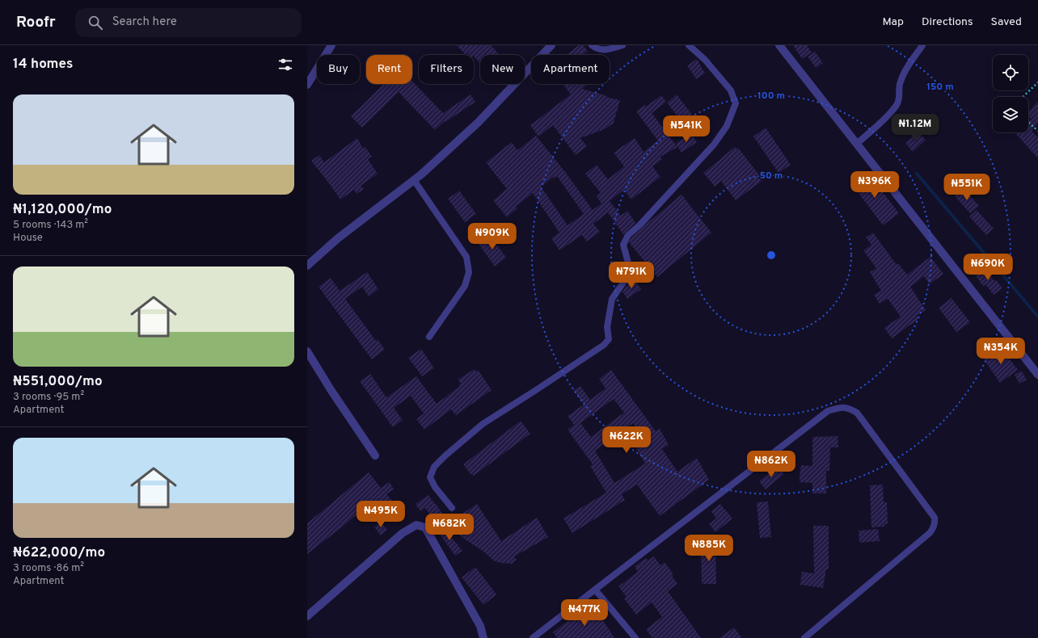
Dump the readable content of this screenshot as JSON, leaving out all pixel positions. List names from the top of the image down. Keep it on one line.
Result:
{"page":{"header":"Roofr","search":"Search here","nav":["Map","Directions","Saved"],"heading":"14 homes","chip":["Buy","Rent","Filters","New","Apartment"],"list":[{"name":"₦1,120,000/mo","note":"5 rooms · 143 m² · House"},{"name":"₦551,000/mo","note":"3 rooms · 95 m² · Apartment"},{"name":"₦622,000/mo","note":"3 rooms · 86 m² · Apartment"}],"price":["₦1.12M","₦541K","₦396K","₦551K","₦909K","₦690K","₦791K","₦354K","₦622K","₦862K","₦495K","₦682K","₦885K","₦477K"]},"rings":["150 m","100 m","50 m"]}
